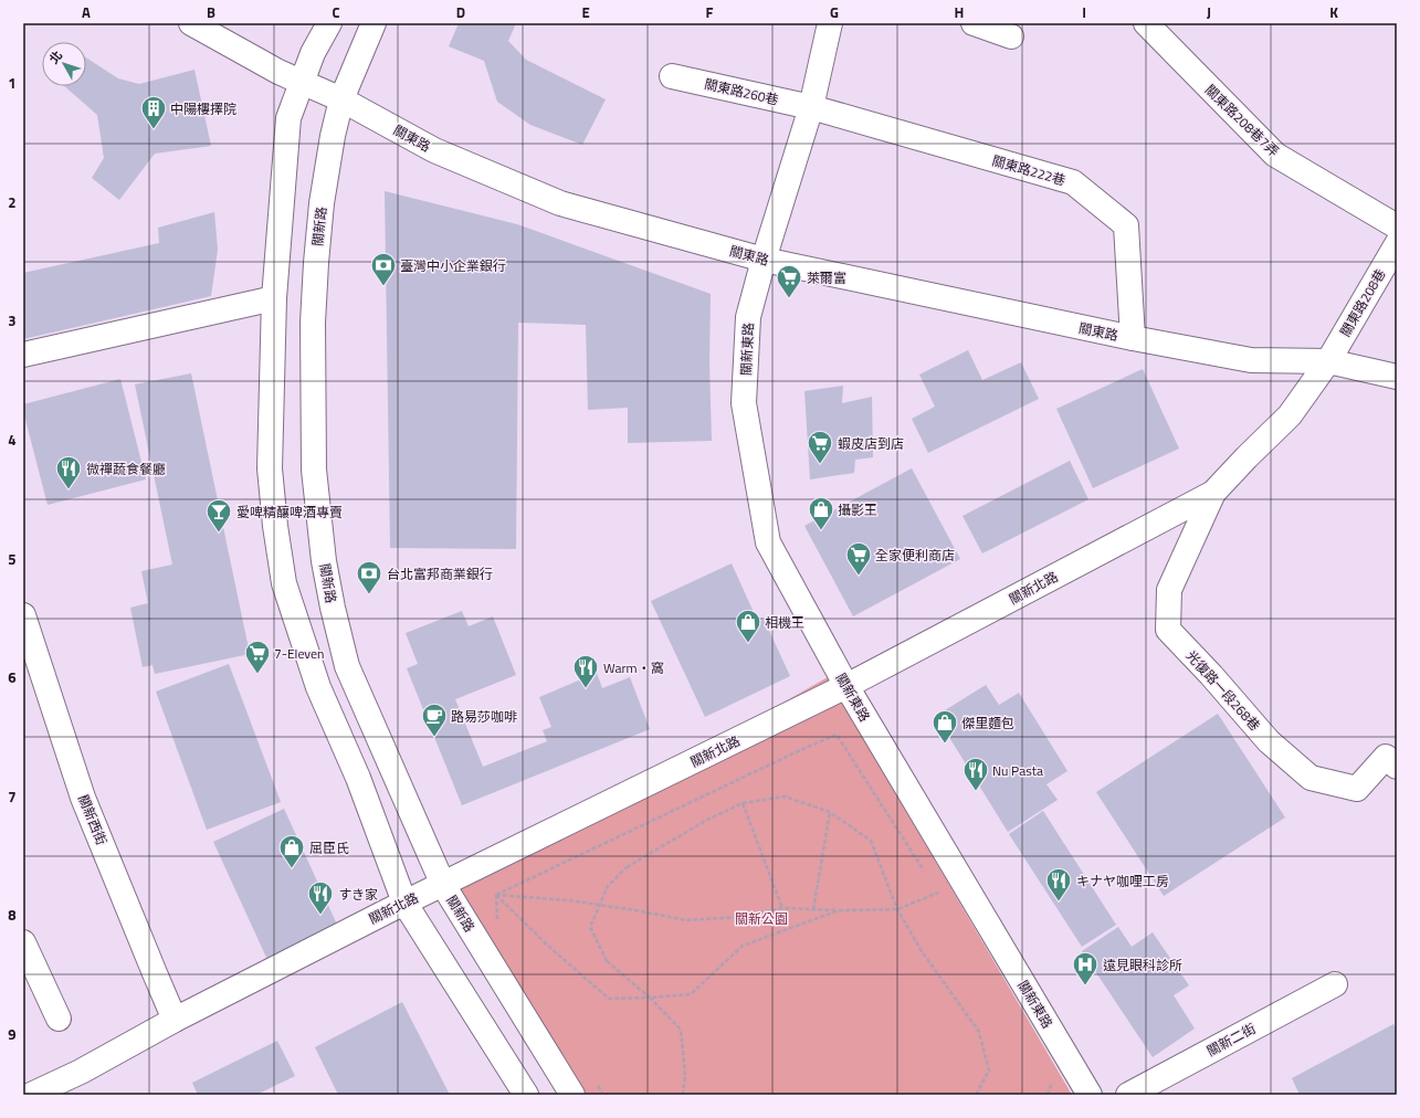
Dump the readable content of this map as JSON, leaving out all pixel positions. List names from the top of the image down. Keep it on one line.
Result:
{"streets":{"street":["關東路260巷","關東路208巷7弄","關東路","關東路222巷","關新路","關東路208巷","關新東路","關新北路","光復路一段268巷","關新西街","關新二街"]},"crossings":[["關東路260巷","關東路222巷"],["關東路260巷","關新東路"],["關東路","關東路222巷"],["關東路","關新路"],["關東路","關東路208巷"],["關東路","關新東路"],["關東路","關新北路"],["關東路222巷","關新東路"],["關新路","關新北路"],["關東路208巷","關新北路"],["關新東路","關新北路"],["關新北路","光復路一段268巷"],["關新北路","關新西街"]],"parks":["關新公園"],"places":{"building":["中陽樓擇院"],"bank":["臺灣中小企業銀行","台北富邦商業銀行"],"supermarket":["萊爾富","蝦皮店到店","全家便利商店","7-Eleven"],"restaurant":["微禪蔬食餐廳","Warm・窩","Nu Pasta","キナヤ咖哩工房","すき家"],"shop":["攝影王","相機王","傑里麵包","屈臣氏"],"bar":["愛啤精釀啤酒專賣"],"cafe":["路易莎咖啡"],"hospital":["遠見眼科診所"]},"north":"top left","grid":{"columns":["A","B","C","D","E","F","G","H","I","J","K"],"rows":["1","2","3","4","5","6","7","8","9"]}}
